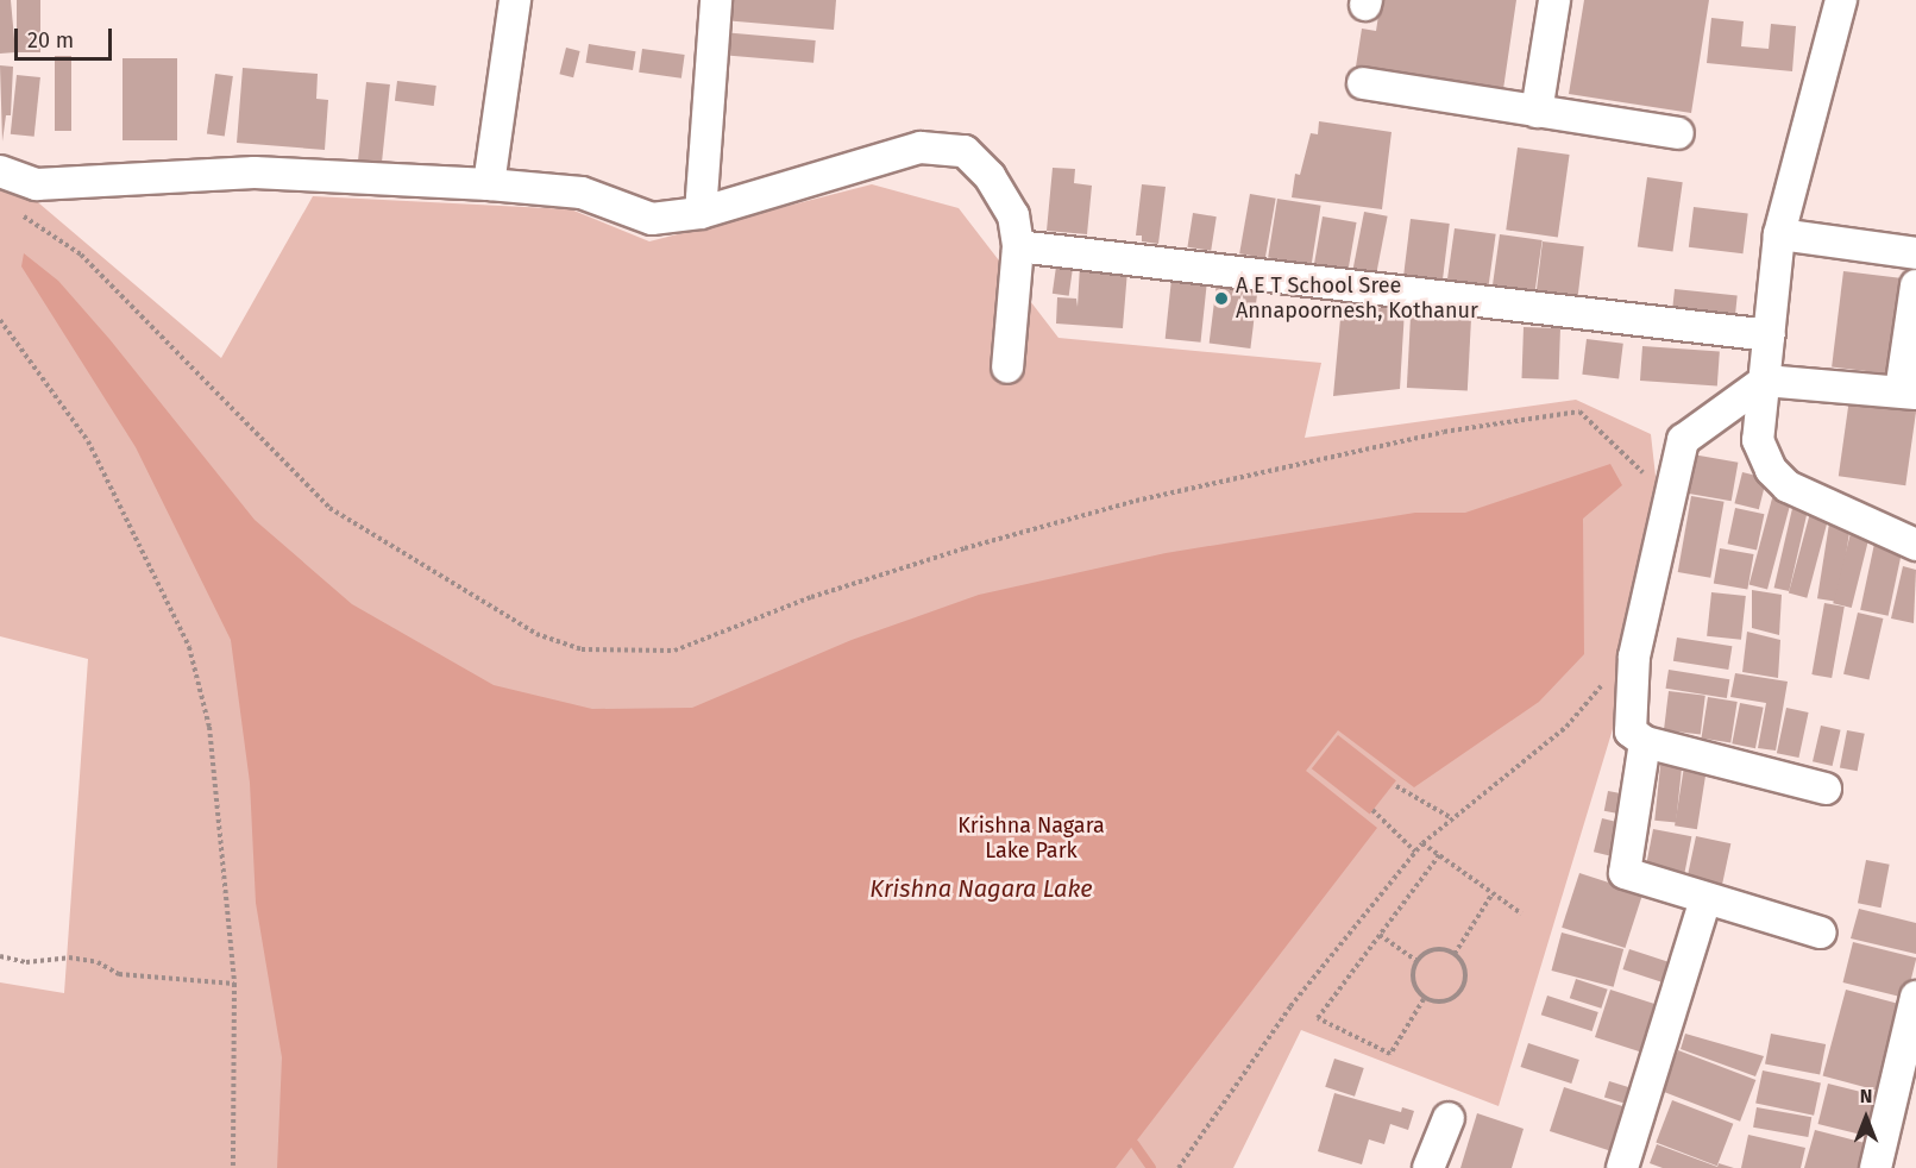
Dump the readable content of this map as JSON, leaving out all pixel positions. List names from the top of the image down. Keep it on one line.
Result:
{"water":["Krishna Nagara Lake"],"parks":["Krishna Nagara Lake Park"],"places":["A E T School Sree Annapoornesh, Kothanur"],"scale_bar":"20 m","north":"top"}
